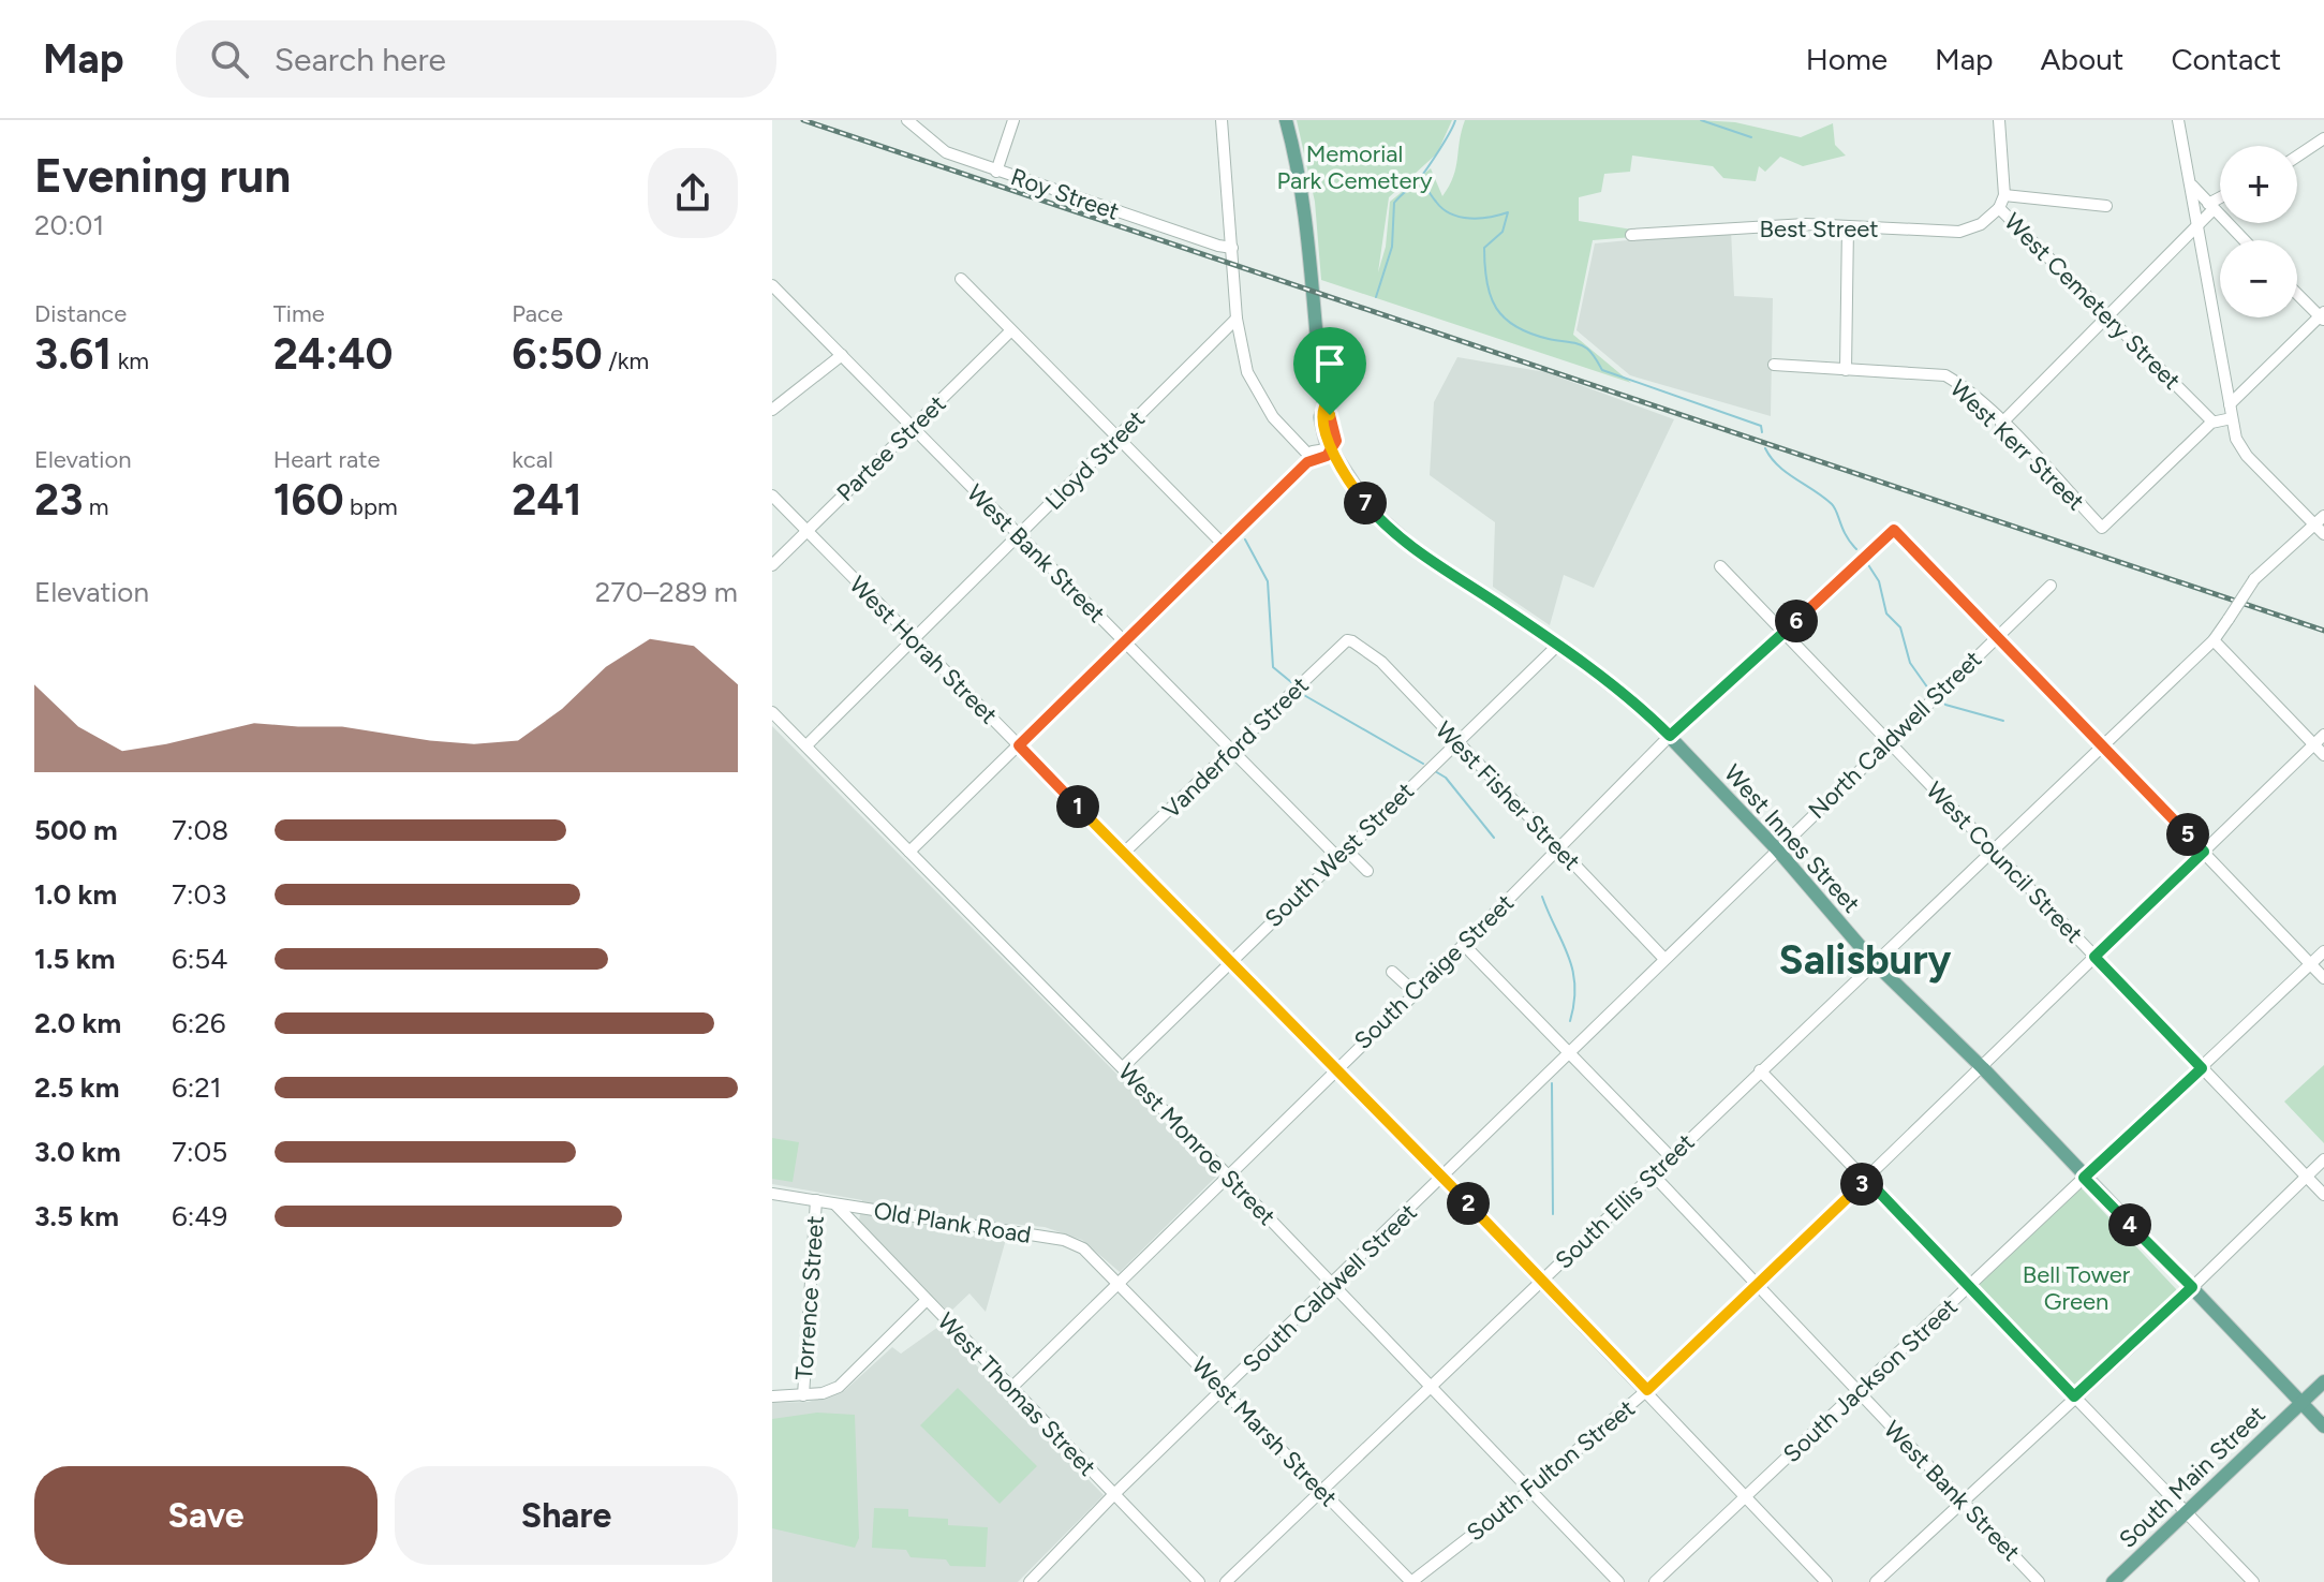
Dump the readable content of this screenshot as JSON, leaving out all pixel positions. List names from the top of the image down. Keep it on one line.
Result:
{"streets":{"main road":["West Innes Street","South Main Street"],"street":["Roy Street","Best Street","West Cemetery Street","West Kerr Street","Partee Street","Lloyd Street","West Bank Street","West Horah Street","North Caldwell Street","Vanderford Street","West Fisher Street","South West Street","West Council Street","South Craige Street","West Monroe Street","South Ellis Street","Old Plank Road","South Caldwell Street","Torrence Street","South Jackson Street","West Thomas Street","West Marsh Street","South Fulton Street"]},"crossings":[["Best Street","West Cemetery Street"],["West Cemetery Street","West Kerr Street"],["Partee Street","West Bank Street"],["Partee Street","West Horah Street"],["Lloyd Street","West Bank Street"],["Lloyd Street","West Horah Street"],["Lloyd Street","West Monroe Street"],["West Bank Street","Vanderford Street"],["West Bank Street","South West Street"],["West Bank Street","South Ellis Street"],["West Bank Street","South Jackson Street"],["West Bank Street","South Fulton Street"],["West Horah Street","Vanderford Street"],["West Horah Street","South West Street"],["West Horah Street","South Craige Street"],["West Horah Street","South Ellis Street"],["West Horah Street","South Caldwell Street"],["West Horah Street","South Jackson Street"],["West Horah Street","South Fulton Street"],["North Caldwell Street","West Innes Street"],["North Caldwell Street","West Council Street"],["North Caldwell Street","South Craige Street"],["North Caldwell Street","South Caldwell Street"],["Vanderford Street","West Fisher Street"],["West Fisher Street","South West Street"],["West Fisher Street","South Craige Street"],["West Fisher Street","South Caldwell Street"],["West Innes Street","South West Street"],["West Innes Street","South Craige Street"],["West Innes Street","South Ellis Street"],["West Innes Street","South Caldwell Street"],["West Innes Street","South Jackson Street"],["West Innes Street","South Fulton Street"],["West Innes Street","South Main Street"],["South West Street","West Monroe Street"],["West Council Street","South Craige Street"],["West Council Street","South Ellis Street"],["West Council Street","South Jackson Street"],["West Council Street","South Fulton Street"],["South Craige Street","West Monroe Street"],["South Craige Street","Old Plank Road"],["South Craige Street","West Thomas Street"],["South Craige Street","West Marsh Street"],["West Monroe Street","South Ellis Street"],["West Monroe Street","South Caldwell Street"],["West Monroe Street","South Fulton Street"],["South Ellis Street","West Marsh Street"],["Old Plank Road","Torrence Street"],["Old Plank Road","West Thomas Street"],["Old Plank Road","West Marsh Street"],["South Caldwell Street","West Thomas Street"],["South Caldwell Street","West Marsh Street"],["West Marsh Street","South Fulton Street"]],"districts":["Salisbury"],"parks":["Memorial Park Cemetery","Bell Tower Green"],"page":{"header":"Map","search":"Search here","nav":["Home","Map","About","Contact"],"heading":["Evening run","20:01"],"map_buttons":["+","−"],"stats":[["Distance","3.61 km"],["Time","24:40"],["Pace","6:50 /km"],["Elevation","23 m"],["Heart rate","160 bpm"],["kcal","241"]],"pins":["7","6","1","5","3","2","4"],"chart":["Elevation","270–289 m"],"list":[{"name":"500 m","note":"7:08"},{"name":"1.0 km","note":"7:03"},{"name":"1.5 km","note":"6:54"},{"name":"2.0 km","note":"6:26"},{"name":"2.5 km","note":"6:21"},{"name":"3.0 km","note":"7:05"},{"name":"3.5 km","note":"6:49"}],"buttons":["Save","Share"]}}
